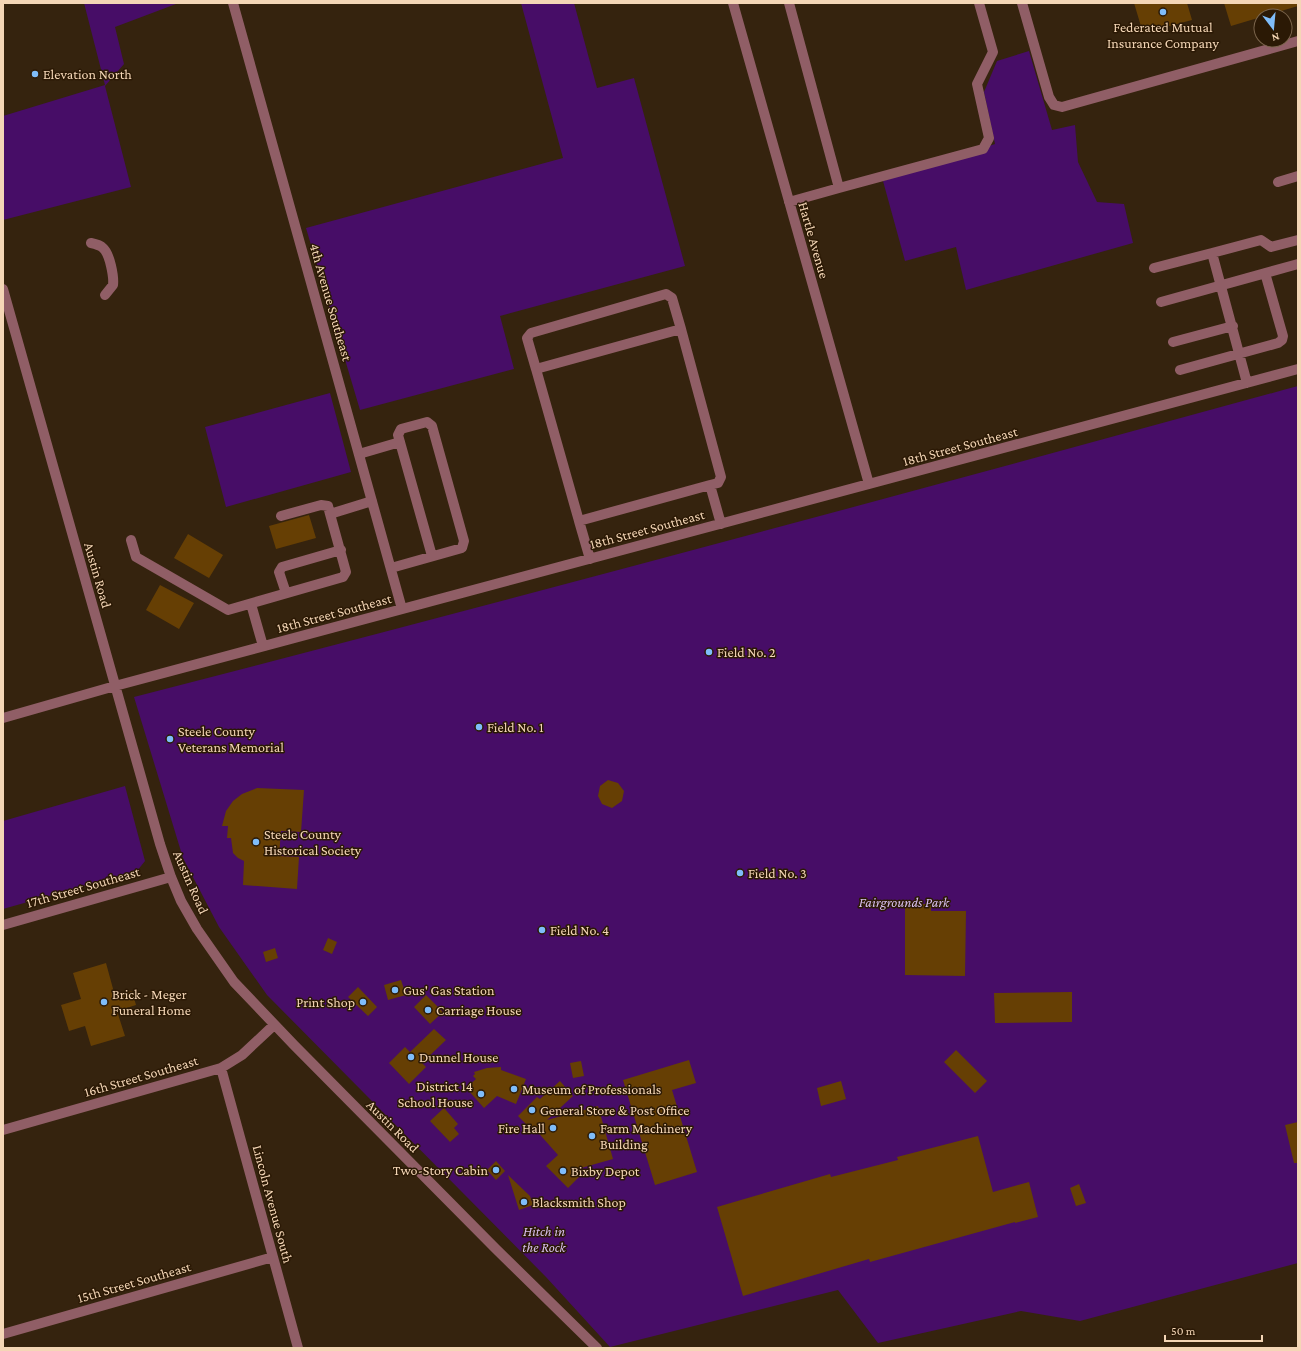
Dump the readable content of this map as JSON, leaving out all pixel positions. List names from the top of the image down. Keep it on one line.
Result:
{"streets":{"street":["Hartle Avenue","4th Avenue Southeast","18th Street Southeast","Austin Road","17th Street Southeast","16th Street Southeast","Lincoln Avenue South","15th Street Southeast"]},"crossings":[["Hartle Avenue","18th Street Southeast"],["4th Avenue Southeast","18th Street Southeast"],["18th Street Southeast","Austin Road"],["Austin Road","17th Street Southeast"],["Austin Road","16th Street Southeast"],["16th Street Southeast","Lincoln Avenue South"],["Lincoln Avenue South","15th Street Southeast"]],"parks":["Fairgrounds Park","Hitch in the Rock"],"places":["Federated Mutual Insurance Company","Elevation North","Field No. 2","Field No. 1","Steele County Veterans Memorial","Steele County Historical Society","Field No. 3","Field No. 4","Gus' Gas Station","Brick - Meger Funeral Home","Print Shop","Carriage House","Dunnel House","Museum of Professionals","District 14 School House","General Store & Post Office","Fire Hall","Farm Machinery Building","Two-Story Cabin","Bixby Depot","Blacksmith Shop"],"scale_bar":"50 m","north":"bottom"}
